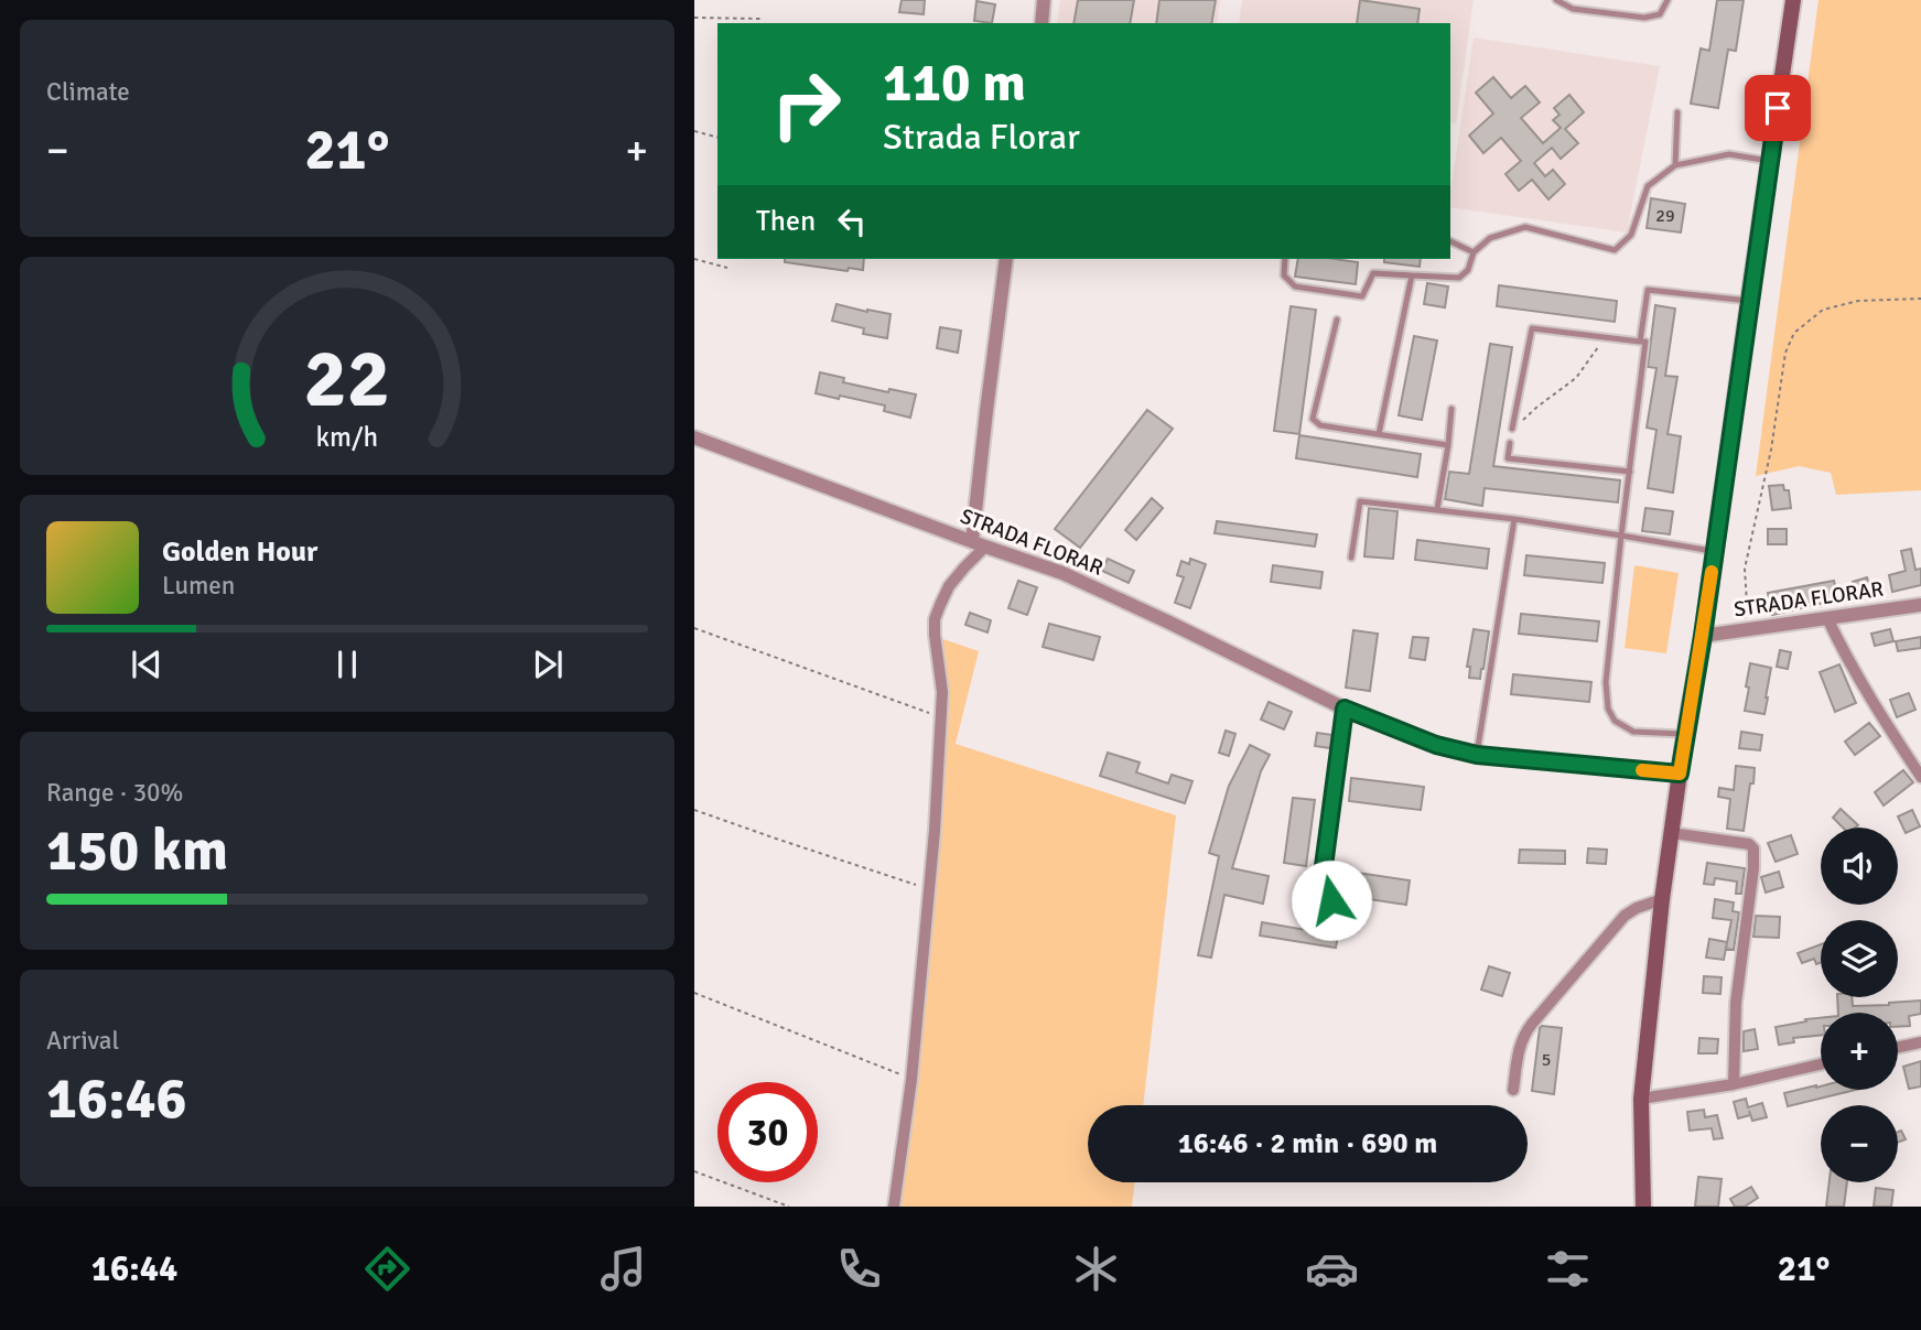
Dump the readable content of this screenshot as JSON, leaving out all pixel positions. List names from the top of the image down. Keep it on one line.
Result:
{"streets":{"street":["STRADA FLORAR"]},"house_numbers":["29","5"],"page":{"tile":["Climate",["Range · 30%","150 km"],["Arrival","16:46"]],"turn":["110 m","Strada Florar"],"heat":["−","21°","+"],"then":"Then","song":["Golden Hour","Lumen"],"map_buttons":["+","−"],"limit":"30","trip":"16:46 · 2 min · 690 m","tabs":["16:44","21°"],"gauge":["22","km/h"]}}
